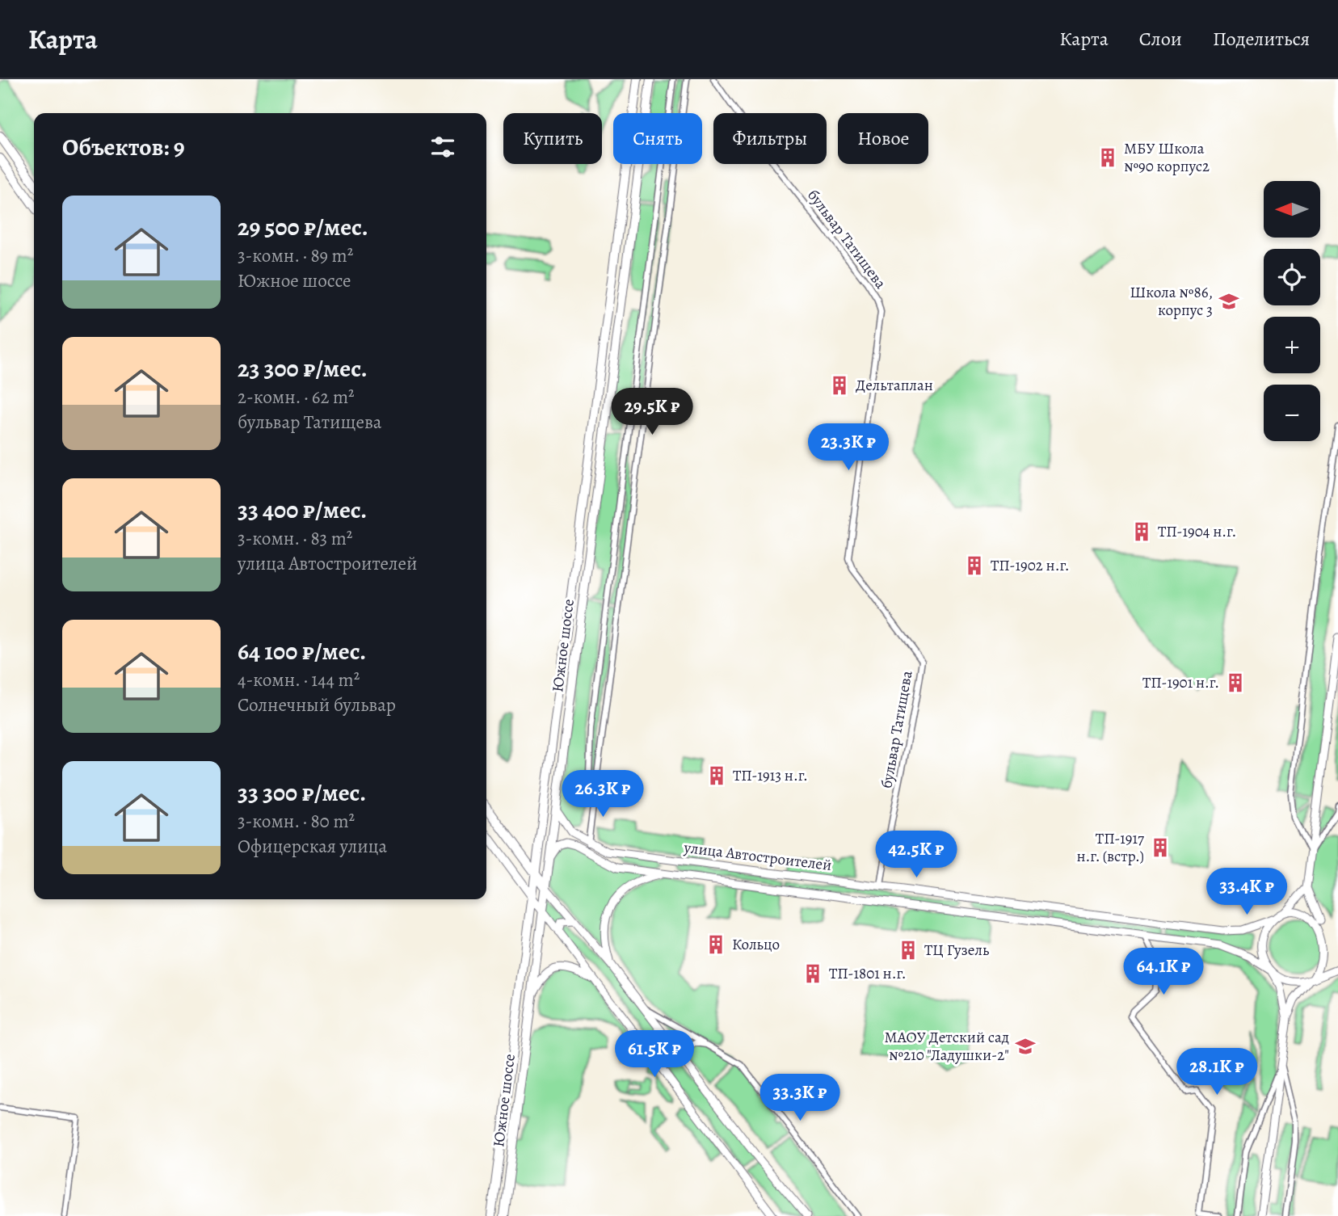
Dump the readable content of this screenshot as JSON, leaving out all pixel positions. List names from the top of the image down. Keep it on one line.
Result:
{"streets":{"main road":["Южное шоссе","улица Автостроителей"],"street":["бульвар Татищева"]},"crossings":[["бульвар Татищева","улица Автостроителей"],["Южное шоссе","улица Автостроителей"]],"places":{"building":["МБУ Школа №90 корпус2","Дельтаплан","ТП-1904 н.г.","ТП-1902 н.г.","ТП-1901 н.г.","ТП-1913 н.г.","ТП-1917 н.г. (встр.)","Кольцо","ТЦ Гузель","ТП-1801 н.г."],"school or university":["Школа №86, корпус 3","МАОУ Детский сад №210 \"Ладушки-2\""]},"north":"left","page":{"header":"Карта","nav":["Карта","Слои","Поделиться"],"chip":["Купить","Снять","Фильтры","Новое"],"heading":"Объектов: 9","map_buttons":["+","−"],"list":[{"name":"29 500 ₽/мес.","note":"3-комн. · 89 m² · Южное шоссе"},{"name":"23 300 ₽/мес.","note":"2-комн. · 62 m² · бульвар Татищева"},{"name":"33 400 ₽/мес.","note":"3-комн. · 83 m² · улица Автостроителей"},{"name":"64 100 ₽/мес.","note":"4-комн. · 144 m² · Солнечный бульвар"},{"name":"33 300 ₽/мес.","note":"3-комн. · 80 m² · Офицерская улица"}],"price":["29.5K ₽","23.3K ₽","26.3K ₽","42.5K ₽","33.4K ₽","64.1K ₽","61.5K ₽","28.1K ₽","33.3K ₽"]}}
